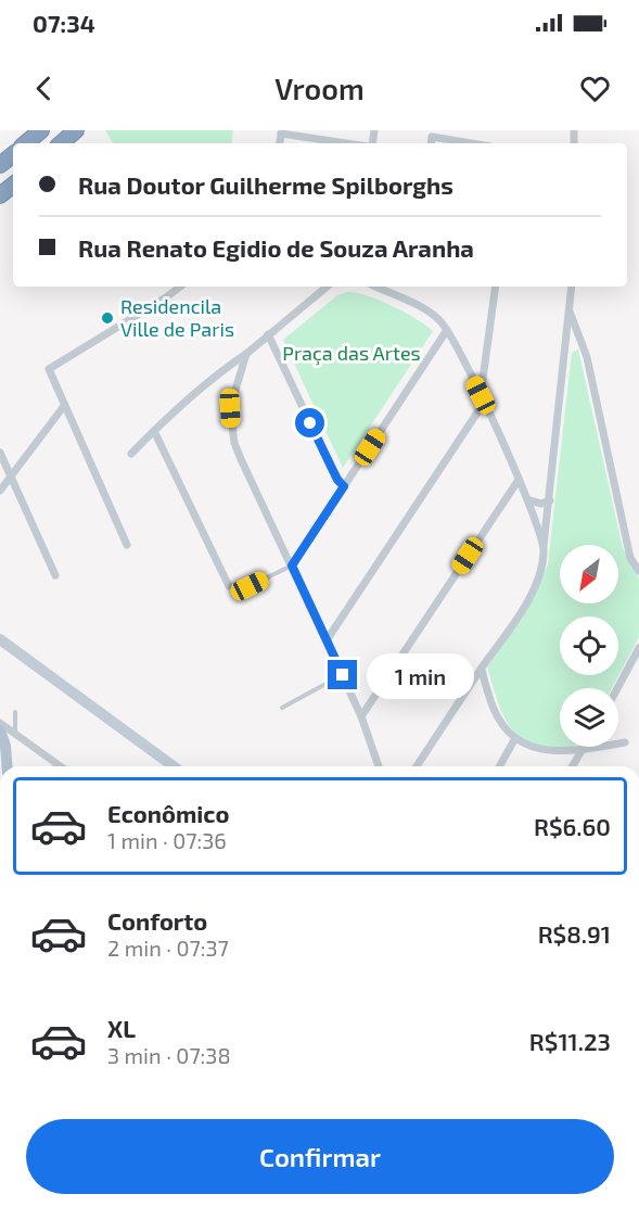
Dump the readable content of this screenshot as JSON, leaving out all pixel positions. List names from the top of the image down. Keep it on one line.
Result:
{"parks":["Praça das Artes"],"places":["Residencila Ville de Paris"],"north":"bottom left","page":{"status":"07:34","header":"Vroom","banner":["Rua Doutor Guilherme Spilborghs","Rua Renato Egidio de Souza Aranha"],"bubble":"1 min","list":[{"name":"Econômico","note":"1 min · 07:36","value":"R$6.60"},{"name":"Conforto","note":"2 min · 07:37","value":"R$8.91"},{"name":"XL","note":"3 min · 07:38","value":"R$11.23"}],"buttons":"Confirmar"}}
